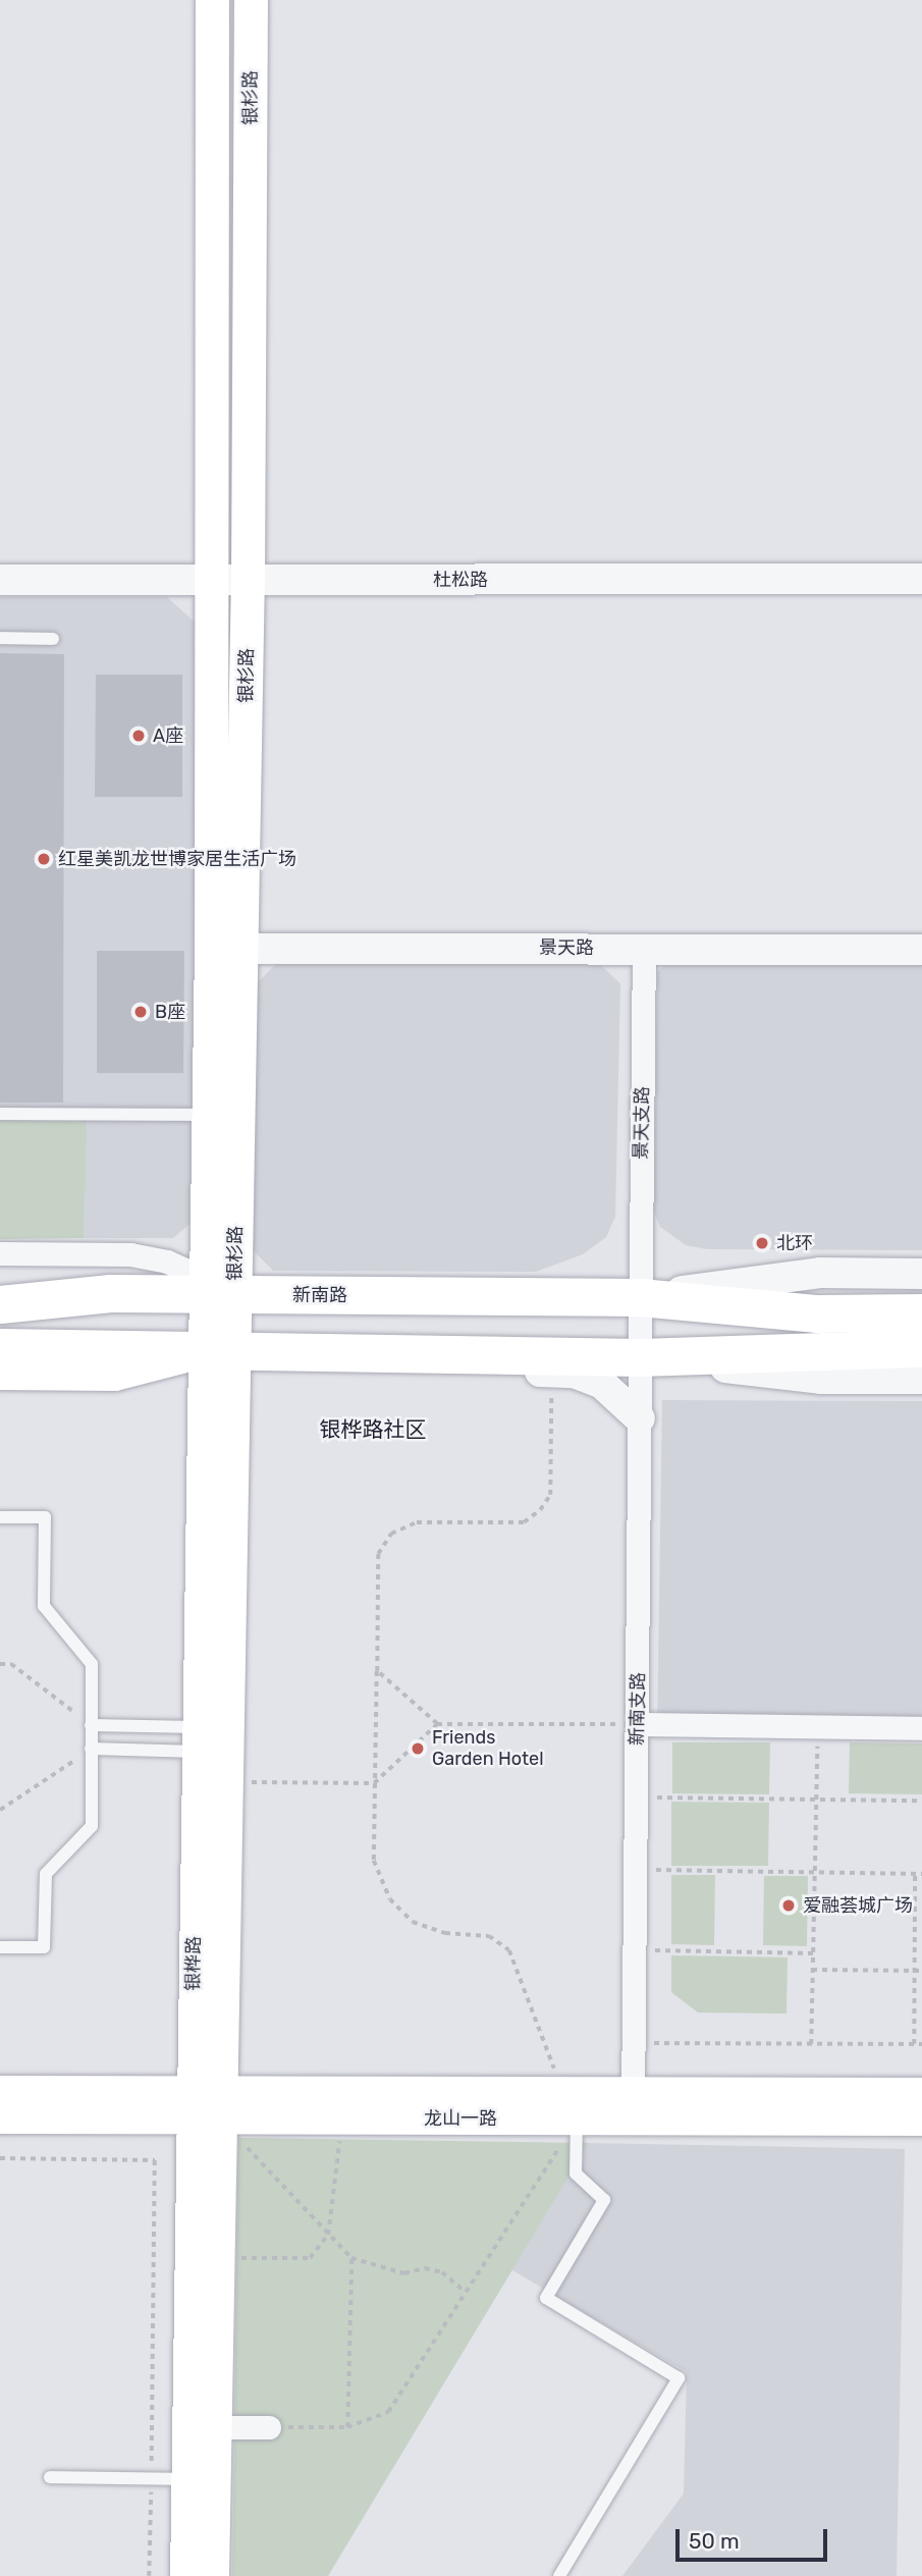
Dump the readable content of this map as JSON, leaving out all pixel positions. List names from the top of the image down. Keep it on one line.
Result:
{"streets":{"main road":["银杉路","新南路","银桦路","龙山一路"],"street":["杜松路","景天路","景天支路","新南支路"]},"crossings":[["银杉路","杜松路"],["银杉路","景天路"],["银杉路","新南路"],["银杉路","银桦路"],["景天路","景天支路"],["景天支路","新南路"],["景天支路","新南支路"],["新南路","新南支路"],["新南支路","龙山一路"],["银桦路","龙山一路"]],"districts":["银桦路社区"],"places":["A座","红星美凯龙世博家居生活广场","B座","北环","Friends Garden Hotel","爱融荟城广场"],"scale_bar":"50 m"}
